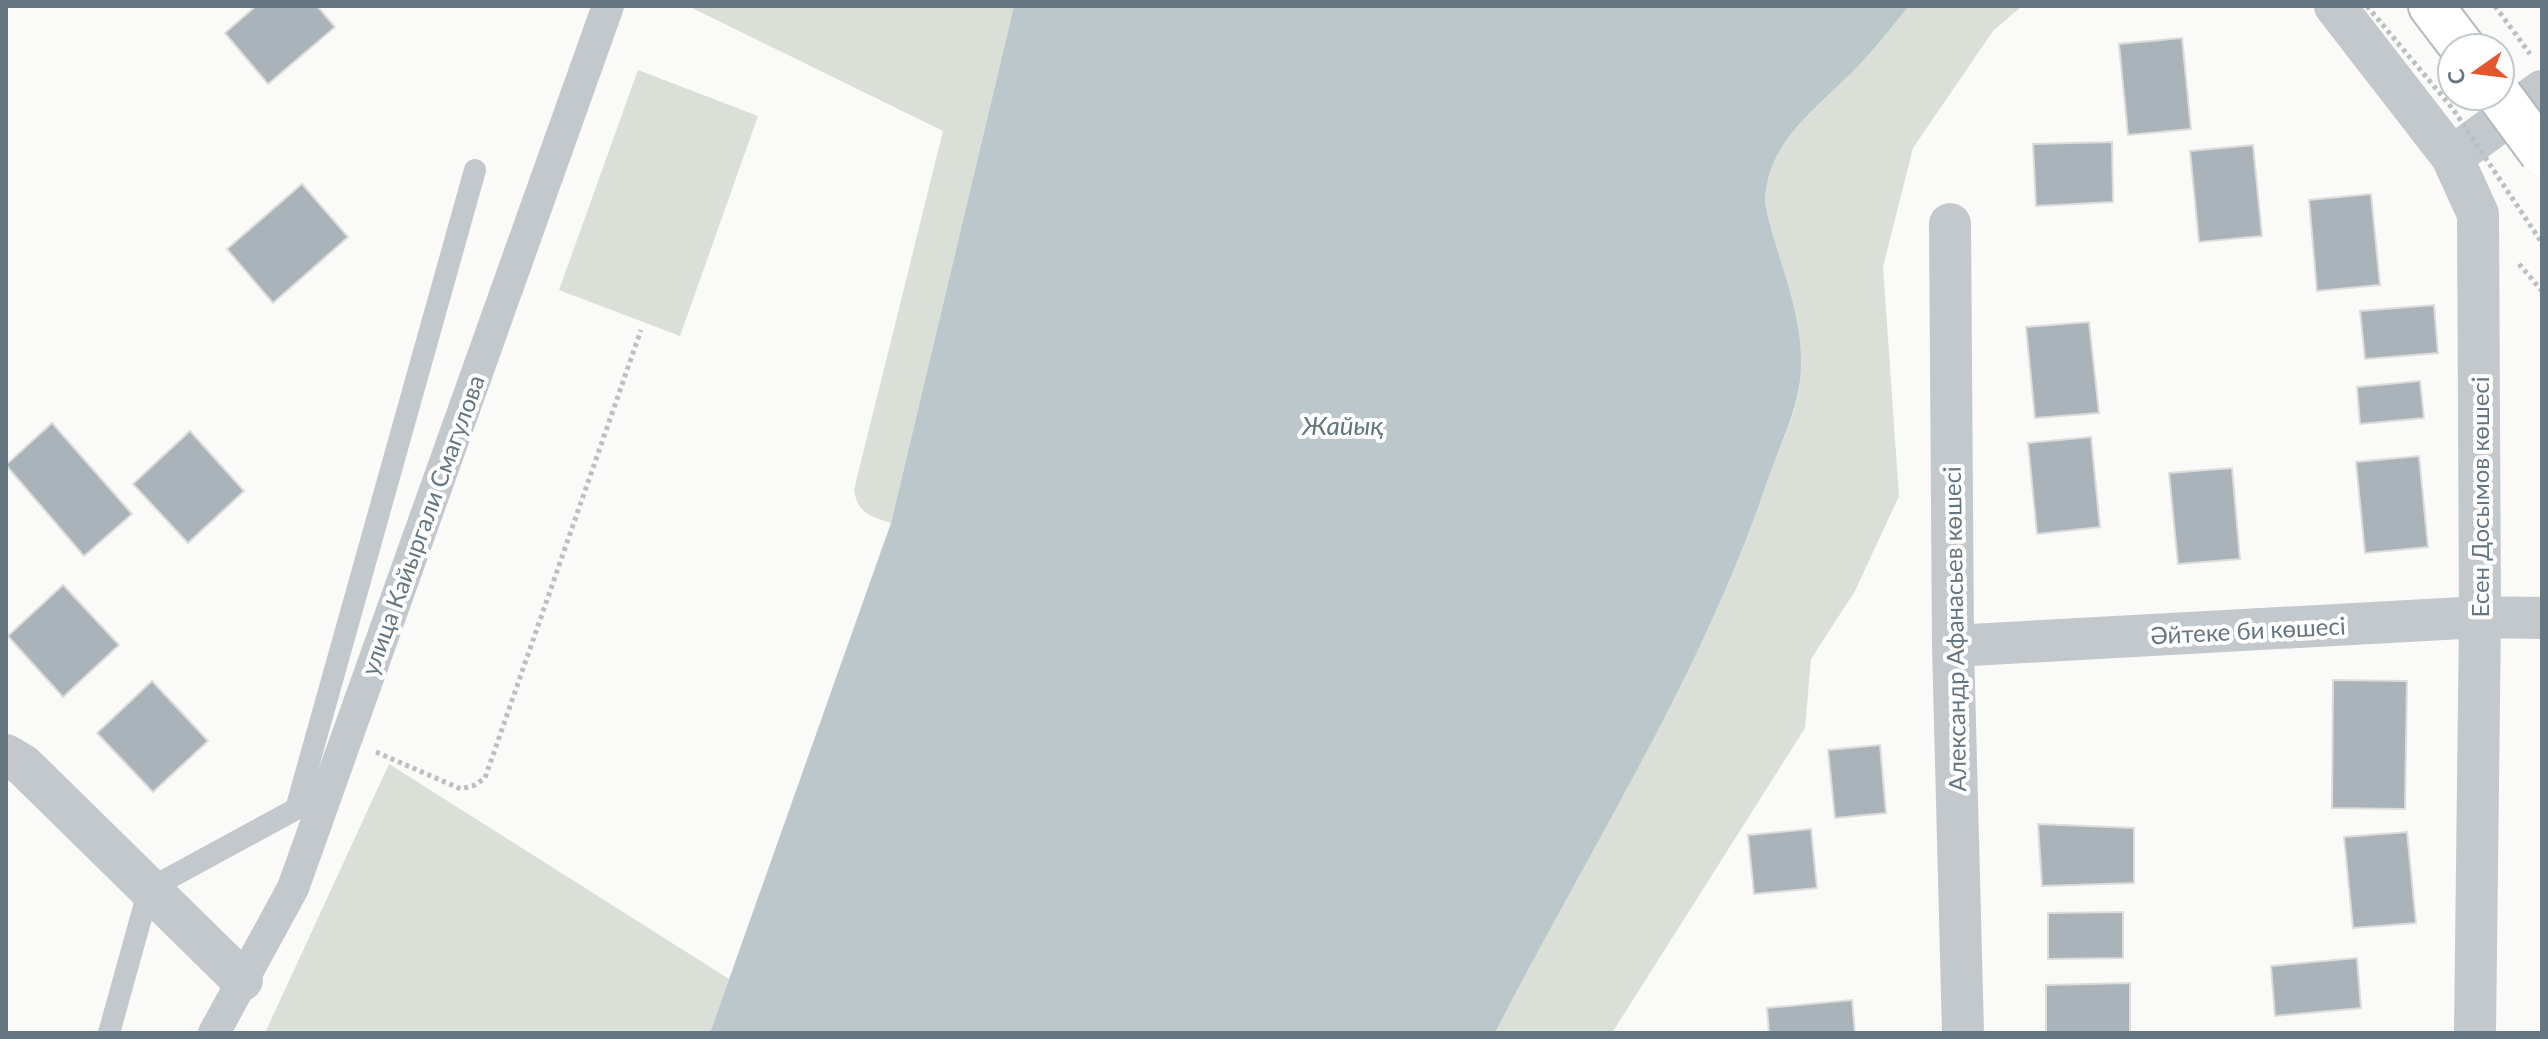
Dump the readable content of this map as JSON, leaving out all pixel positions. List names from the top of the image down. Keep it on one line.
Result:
{"streets":{"street":["Есен Досымов көшесі","улица Кайыргали Смагулова","Александр Афанасьев көшесі","Әйтеке би көшесі"]},"crossings":[["Есен Досымов көшесі","Әйтеке би көшесі"],["Александр Афанасьев көшесі","Әйтеке би көшесі"]],"water":["Жайық"],"north":"left"}
